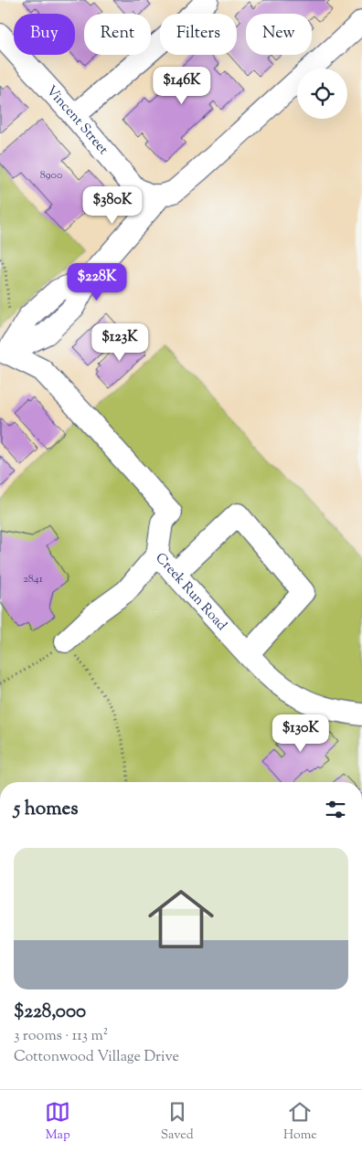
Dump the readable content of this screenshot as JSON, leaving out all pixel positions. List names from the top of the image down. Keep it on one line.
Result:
{"streets":{"street":["Vincent Street","Creek Run Road"]},"house_numbers":["8900","2841"],"page":{"chip":["Buy","Rent","Filters","New"],"price":["$146K","$380K","$228K","$123K","$130K"],"heading":"5 homes","list":[{"name":"$228,000","note":"3 rooms · 113 m² · Cottonwood Village Drive"}],"tabs":["Map","Saved","Home"]}}
